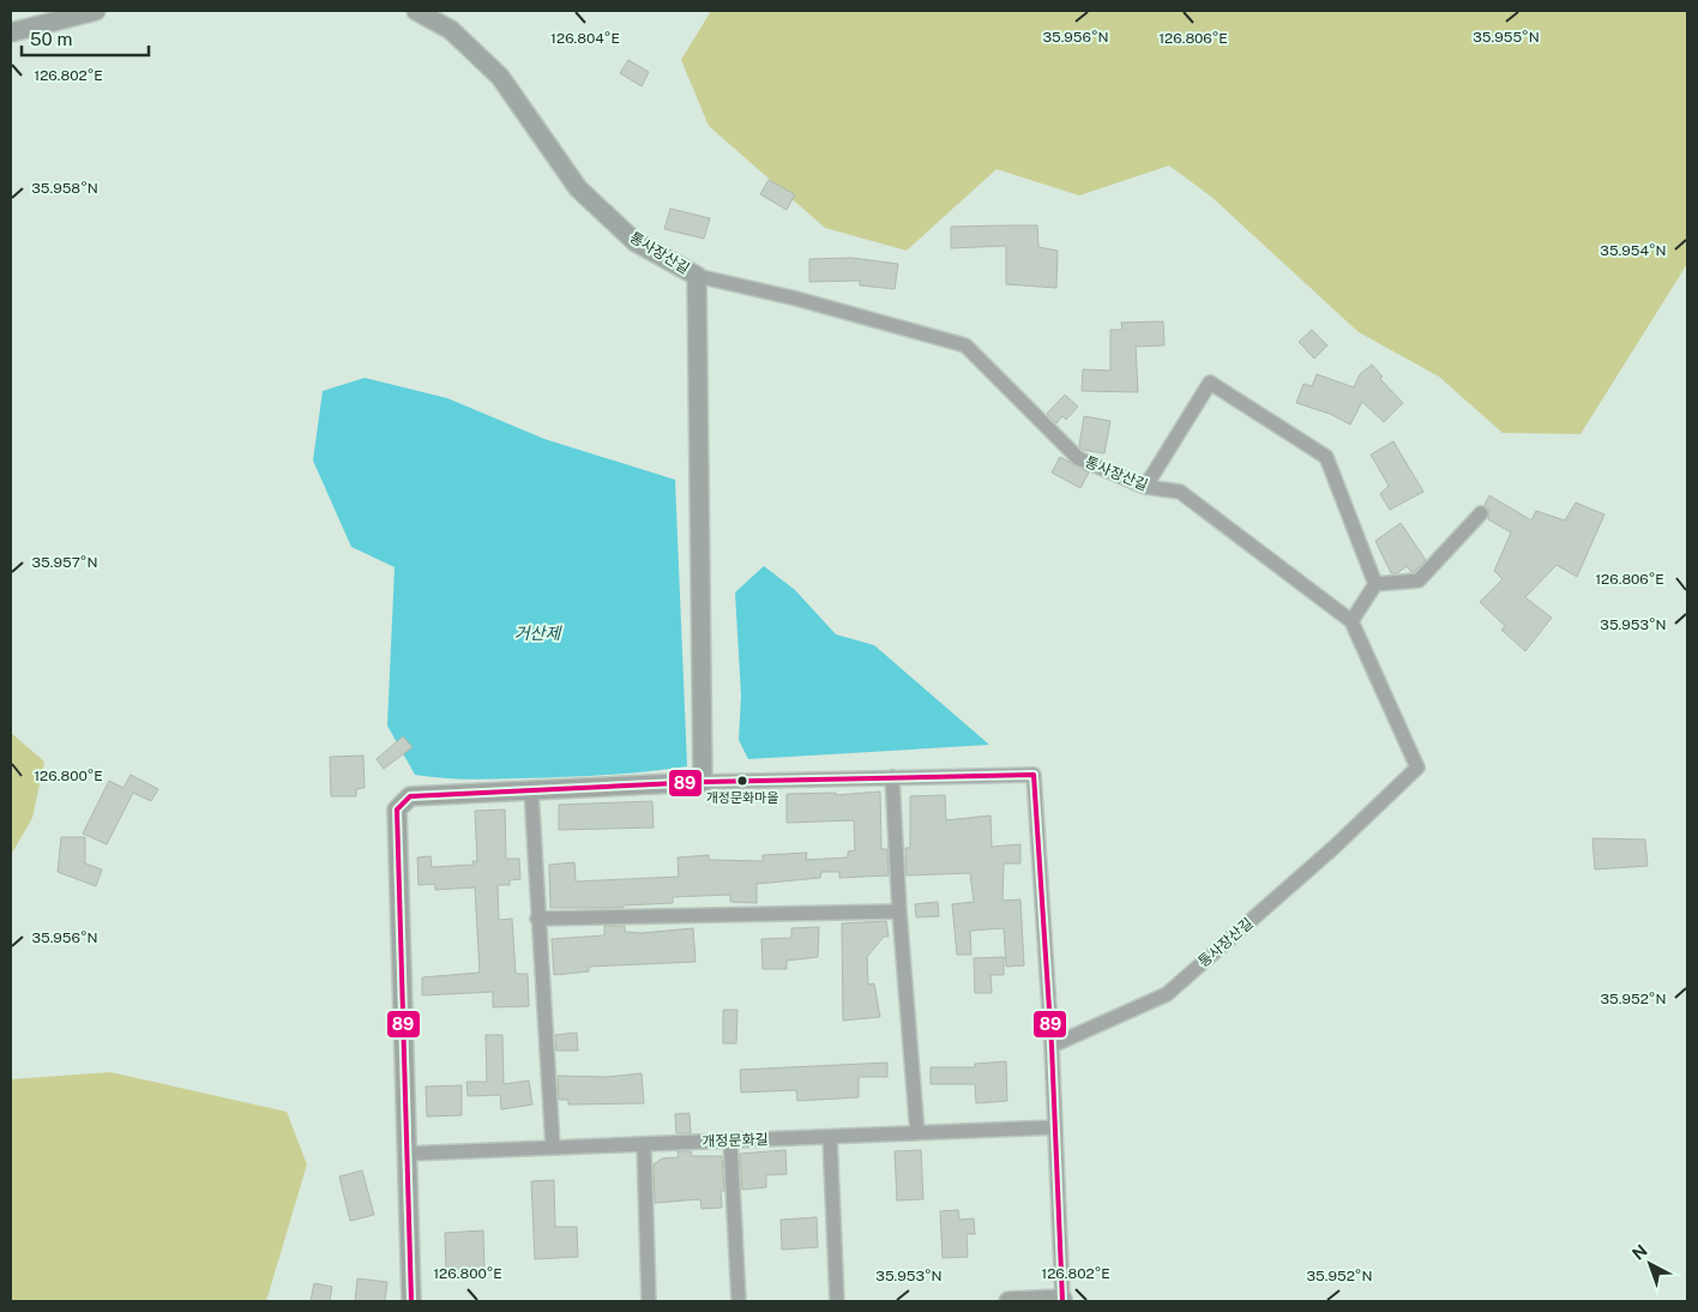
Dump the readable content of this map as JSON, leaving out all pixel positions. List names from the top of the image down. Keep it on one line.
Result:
{"streets":{"street":["통사장산길","개정문화길"]},"water":["거산제"],"places":["개정문화마을"],"lines":["transit line 89"],"scale_bar":"50 m","north":"top left","coordinates":["35.956°N","35.955°N","126.804°E","126.806°E","126.802°E","35.958°N","35.954°N","35.957°N","35.953°N","126.800°E","35.952°N"]}
